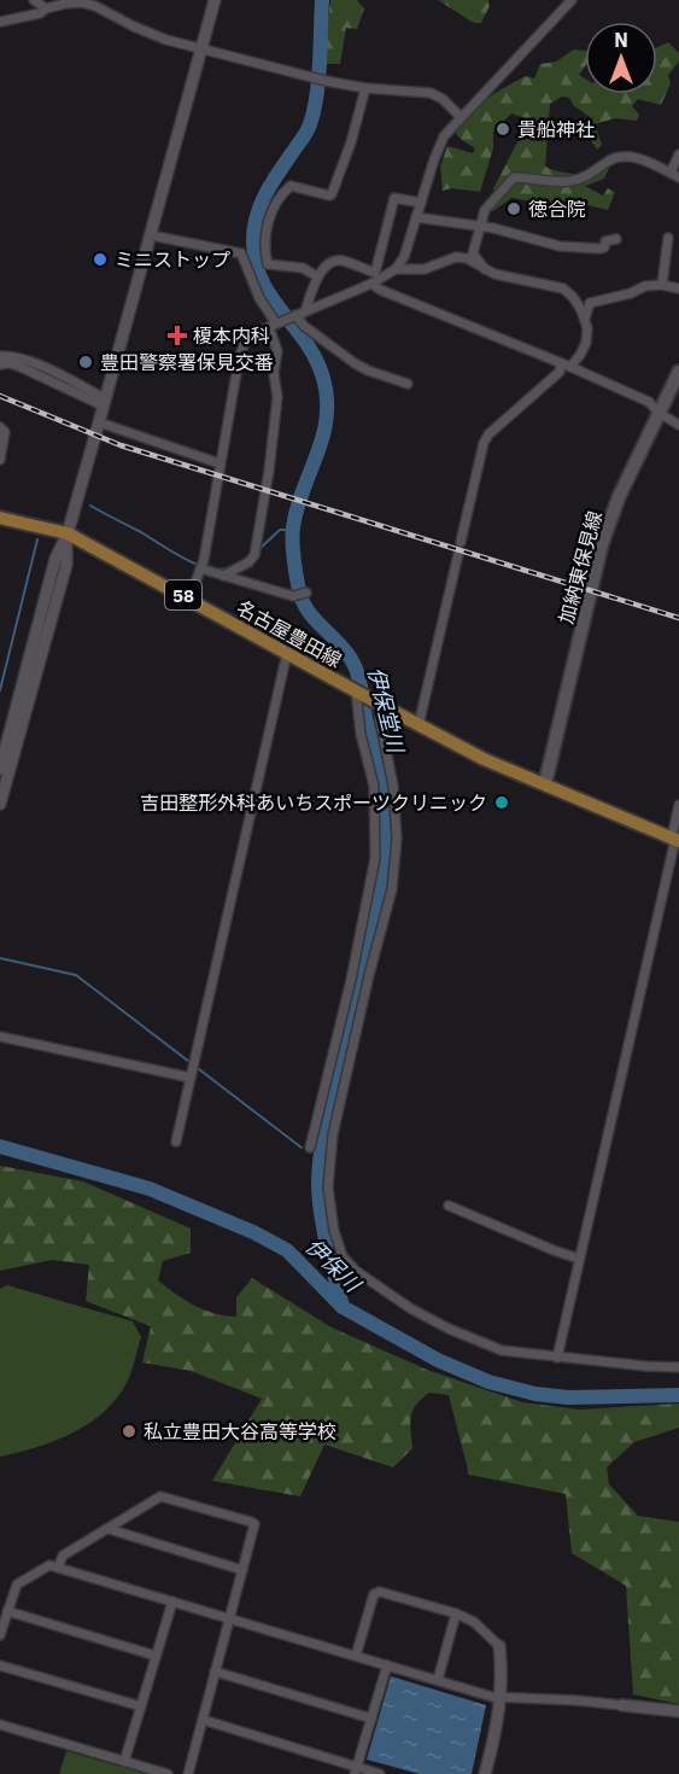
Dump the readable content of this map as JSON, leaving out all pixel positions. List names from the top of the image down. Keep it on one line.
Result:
{"streets":{"main road":["加納東保見線","58","名古屋豊田線"]},"crossings":[["加納東保見線","名古屋豊田線"]],"water":["伊保堂川","伊保川"],"places":{"other":["貴船神社","徳合院","ミニストップ","豊田警察署保見交番","吉田整形外科あいちスポーツクリニック","私立豊田大谷高等学校"],"health":["榎本内科"]},"north":"top"}
